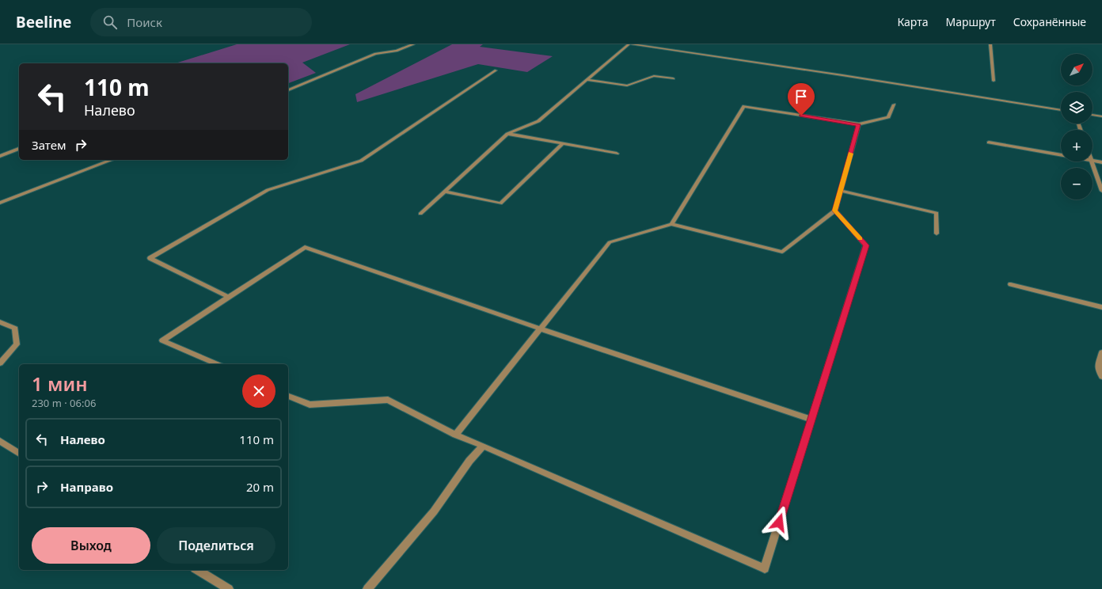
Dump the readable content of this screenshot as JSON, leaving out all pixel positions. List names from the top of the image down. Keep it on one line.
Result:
{"north":"top right","page":{"header":"Beeline","search":"Поиск","nav":["Карта","Маршрут","Сохранённые"],"map_buttons":["+","−"],"turn":["110 m","Налево"],"then":"Затем","heading":["1 мин","230 m · 06:06"],"list":[{"name":"Налево","value":"110 m"},{"name":"Направо","value":"20 m"}],"buttons":["Выход","Поделиться"]}}
